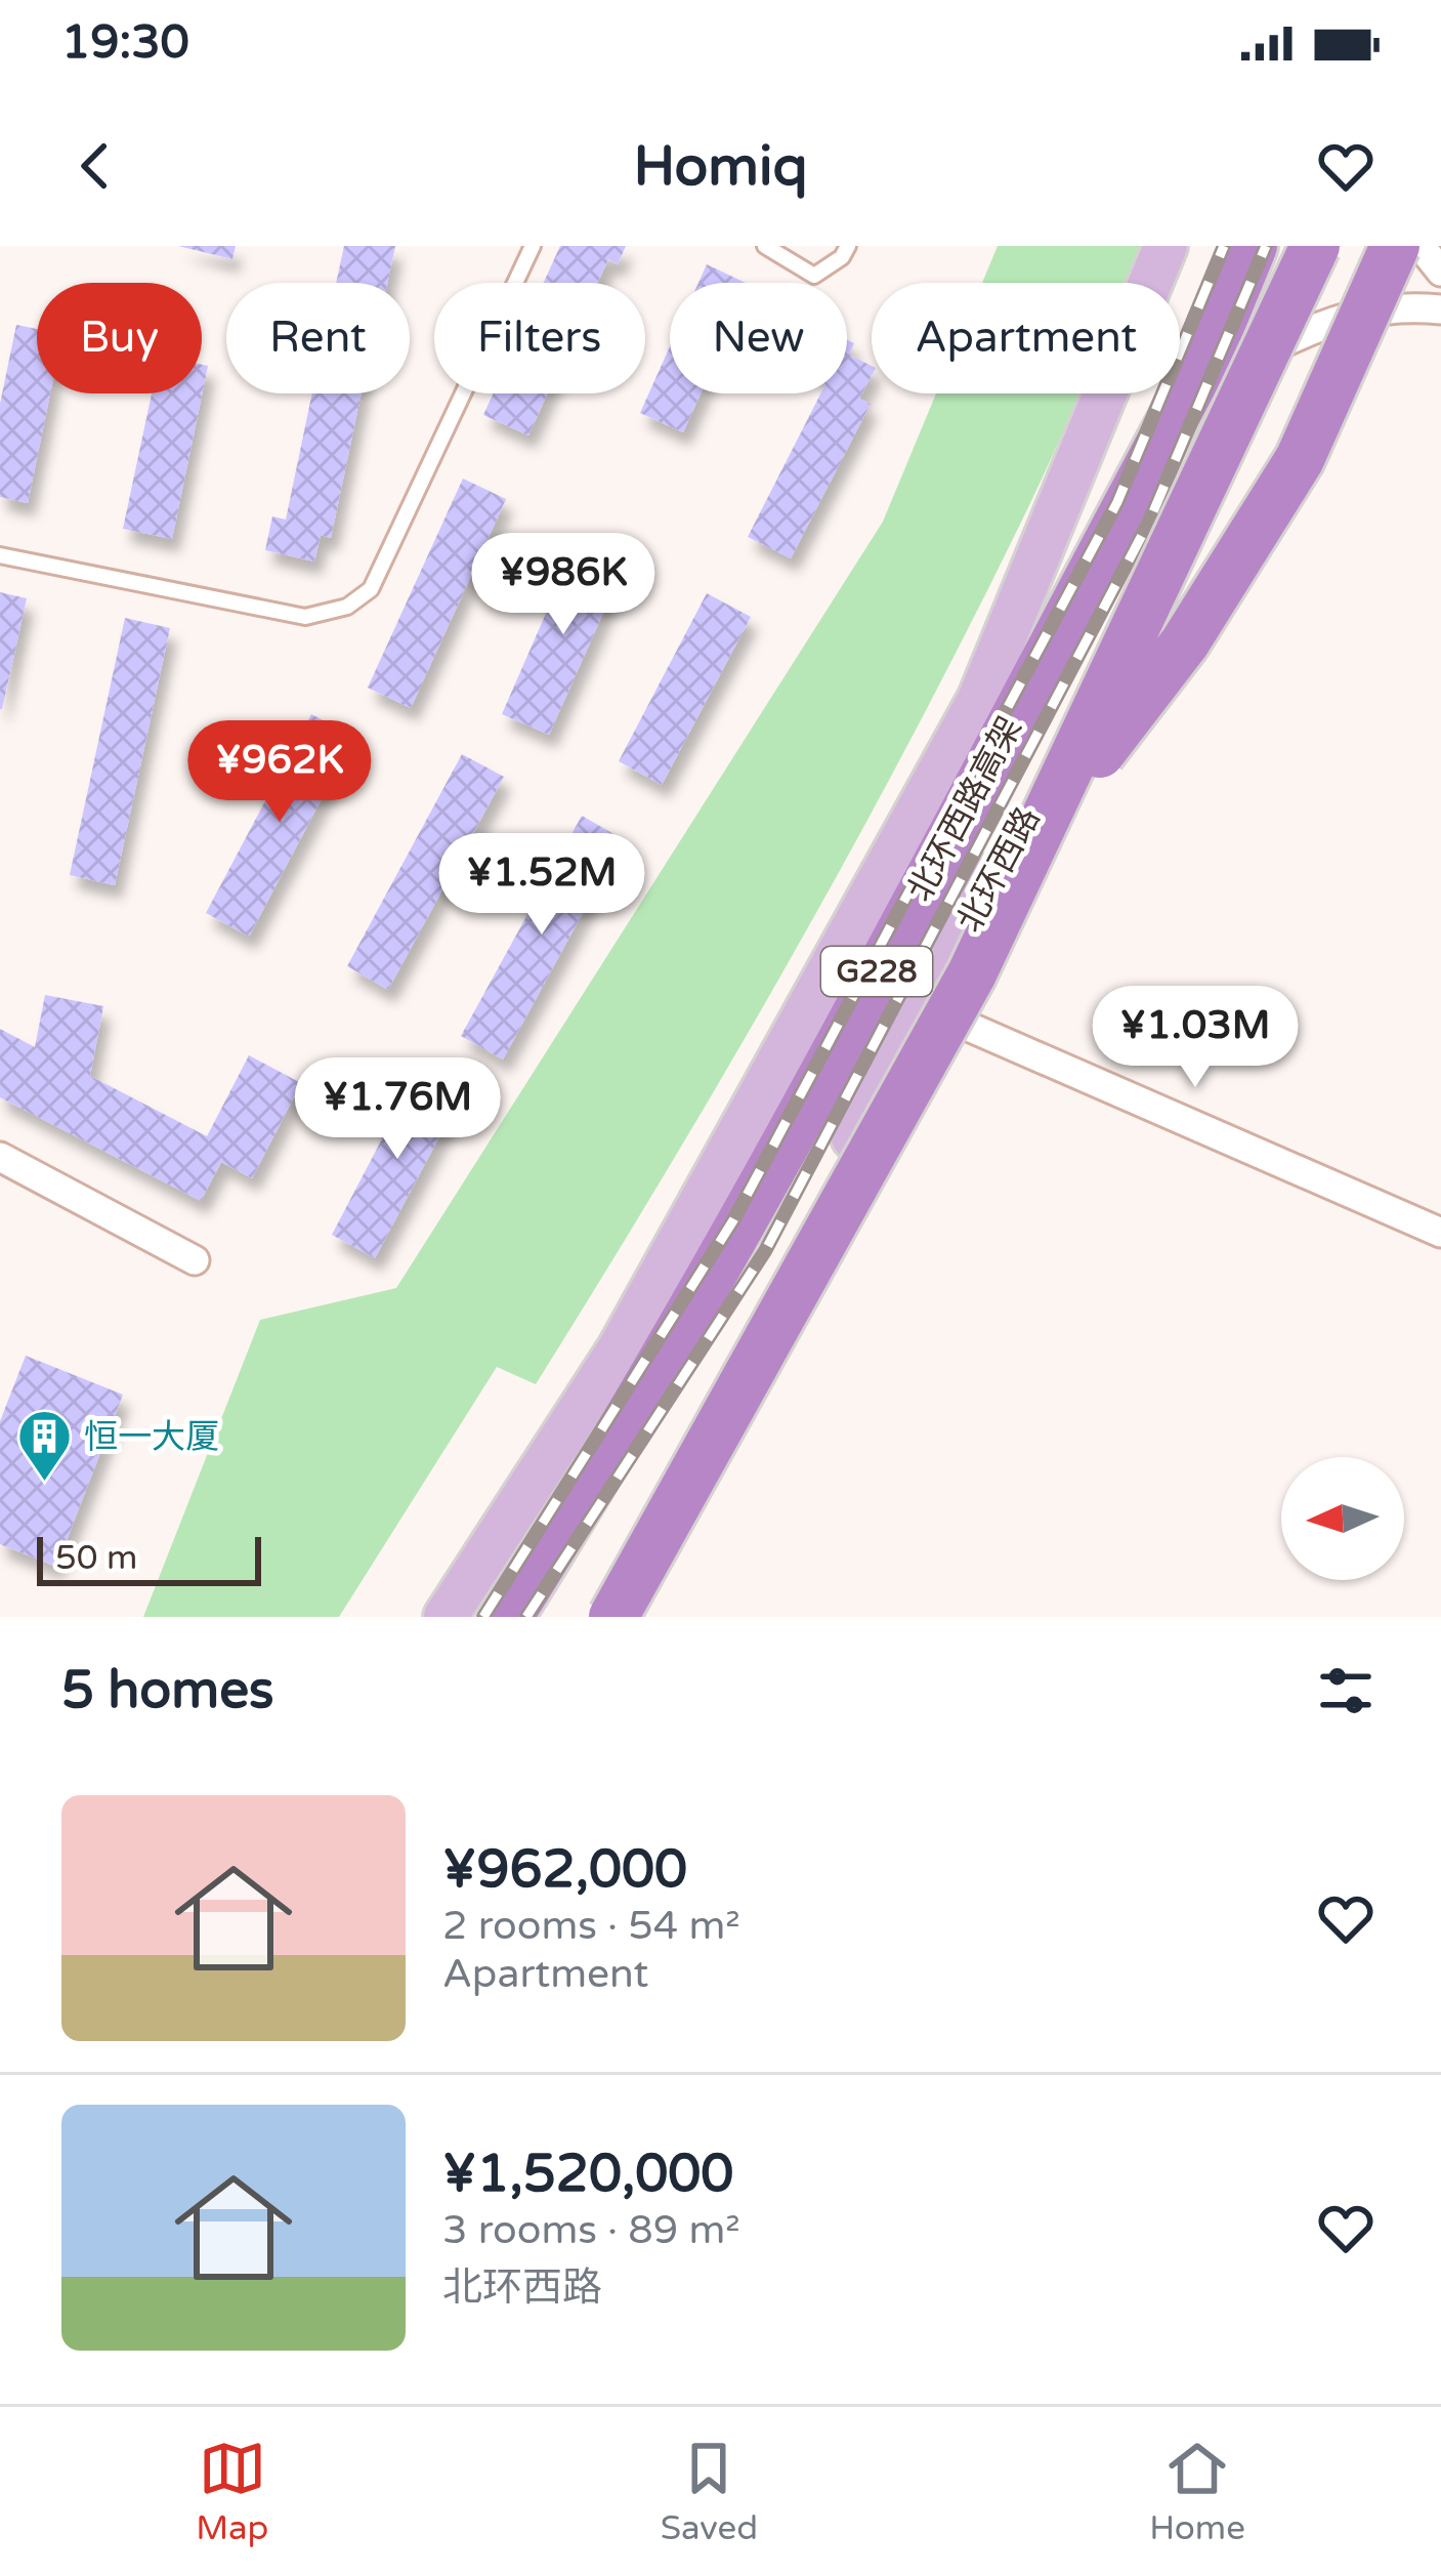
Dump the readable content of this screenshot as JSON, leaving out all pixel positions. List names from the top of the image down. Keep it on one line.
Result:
{"streets":{"highway":["北环西路高架","G228"],"main road":["北环西路"]},"crossings":[["北环西路高架","G228"]],"places":{"building":["恒一大厦"]},"scale_bar":"50 m","north":"left","page":{"status":"19:30","header":"Homiq","chip":["Buy","Rent","Filters","New","Apartment"],"price":["¥986K","¥962K","¥1.52M","¥1.03M","¥1.76M"],"scale":"50 m","heading":"5 homes","list":[{"name":"¥962,000","note":"2 rooms · 54 m² · Apartment"},{"name":"¥1,520,000","note":"3 rooms · 89 m² · 北环西路"}],"tabs":["Map","Saved","Home"]}}
